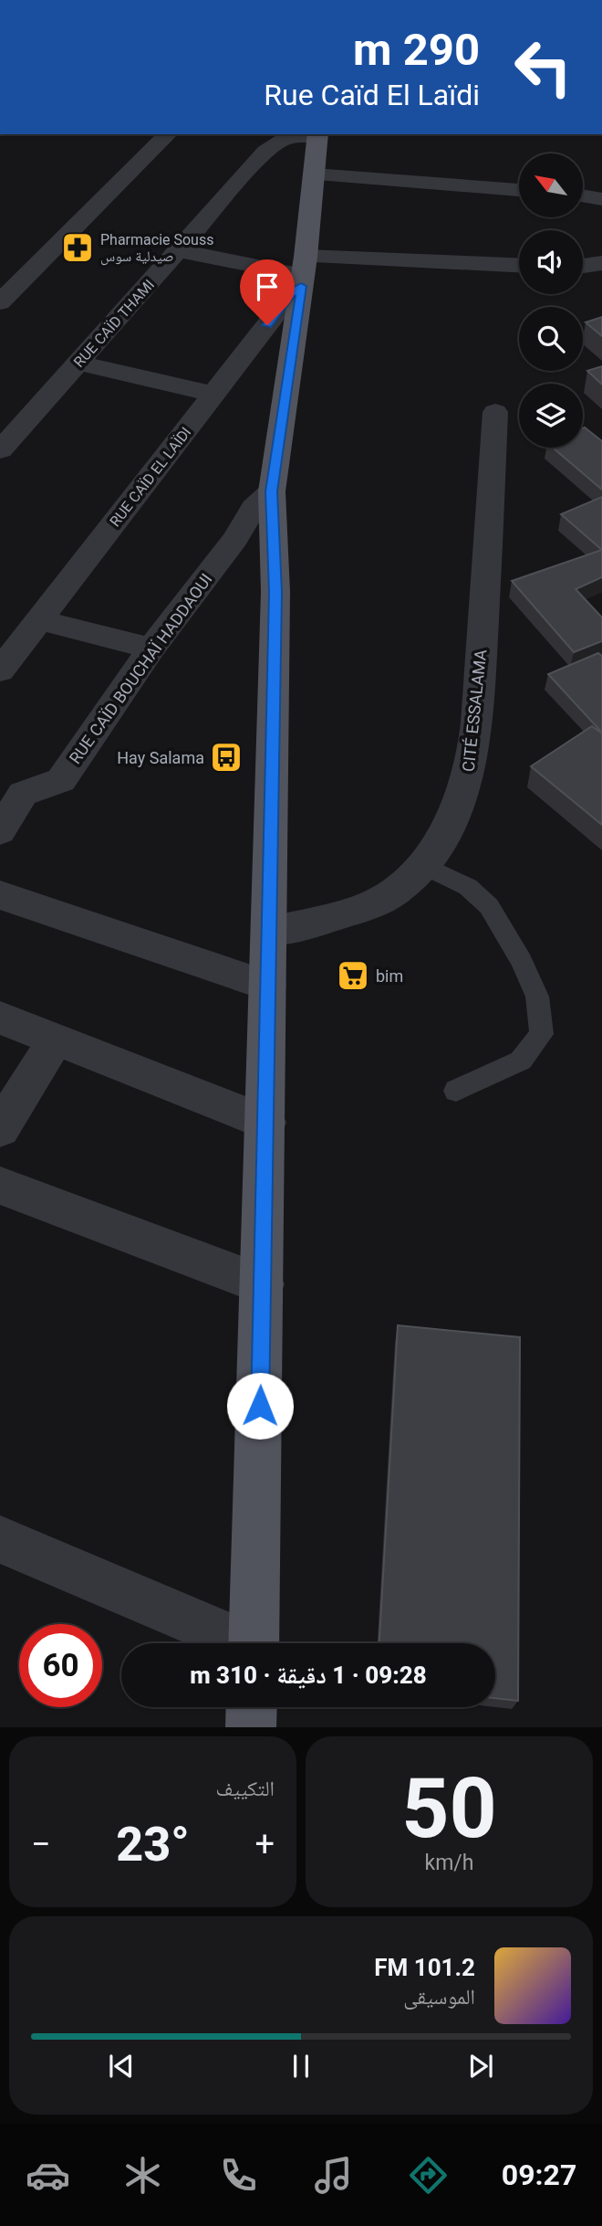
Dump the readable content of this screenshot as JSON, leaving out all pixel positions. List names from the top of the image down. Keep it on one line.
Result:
{"streets":{"street":["RUE CAÏD THAMI","RUE CAÏD EL LAÏDI","RUE CAÏD BOUCHAÏ HADDAOUI","CITÉ ESSALAMA"]},"places":{"pharmacy":["Pharmacie Souss صيدلية سوس"],"bus stop":["Hay Salama"],"supermarket":["bim"]},"north":"top left","page":{"turn":["290 m","Rue Caïd El Laïdi"],"limit":"60","trip":"09:28 · 1 دقيقة · 310 m","tile":[["50","km/h"],"التكييف"],"heat":["−","23°","+"],"song":["101.2 FM","الموسيقى"],"tabs":"09:27"}}
